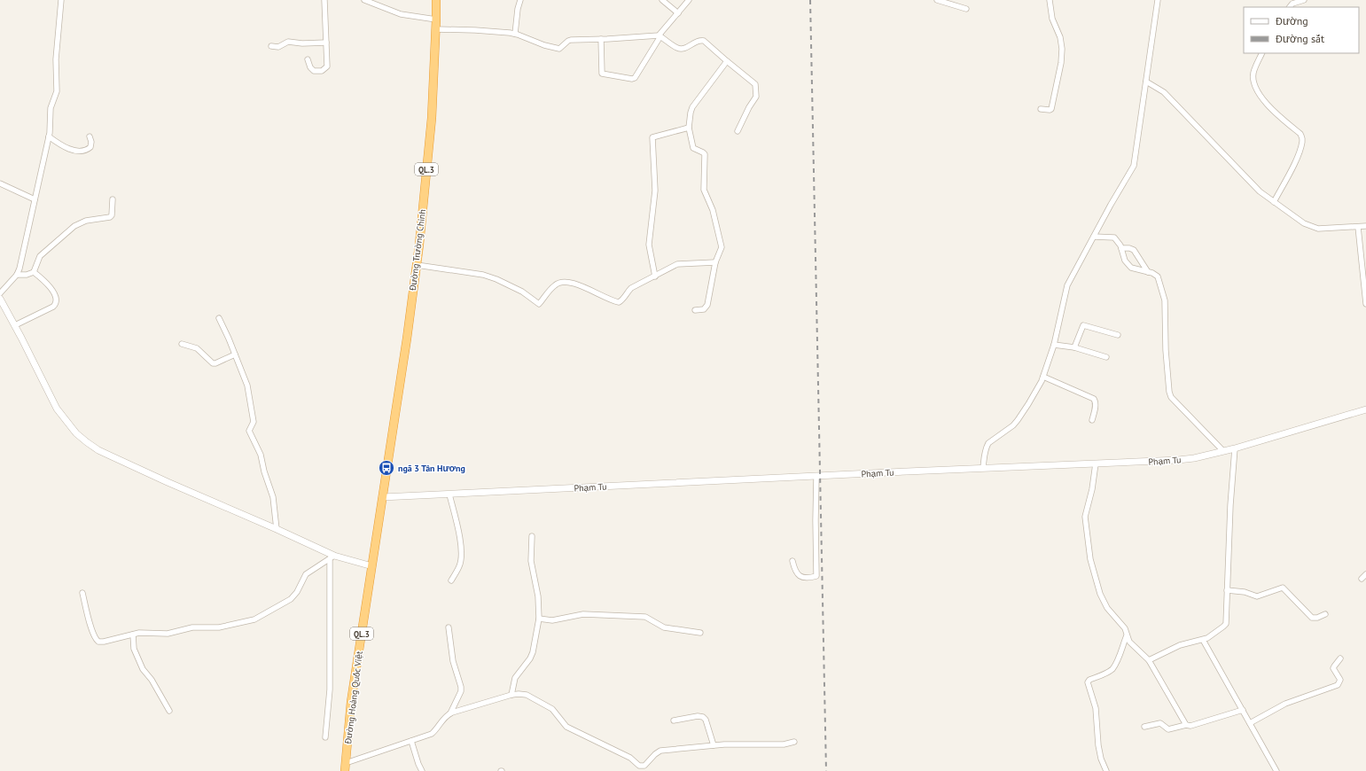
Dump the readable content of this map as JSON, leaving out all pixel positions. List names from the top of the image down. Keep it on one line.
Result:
{"streets":{"highway":["QL.3","Đường Trường Chinh","Đường Hoàng Quốc Việt"],"street":["Phạm Tu"]},"crossings":[["Đường Trường Chinh","Phạm Tu"],["Đường Trường Chinh","Đường Hoàng Quốc Việt"],["Phạm Tu","Đường Hoàng Quốc Việt"]],"places":{"bus stop":["ngã 3 Tân Hương"]},"legend":["Đường","Đường sắt"]}
